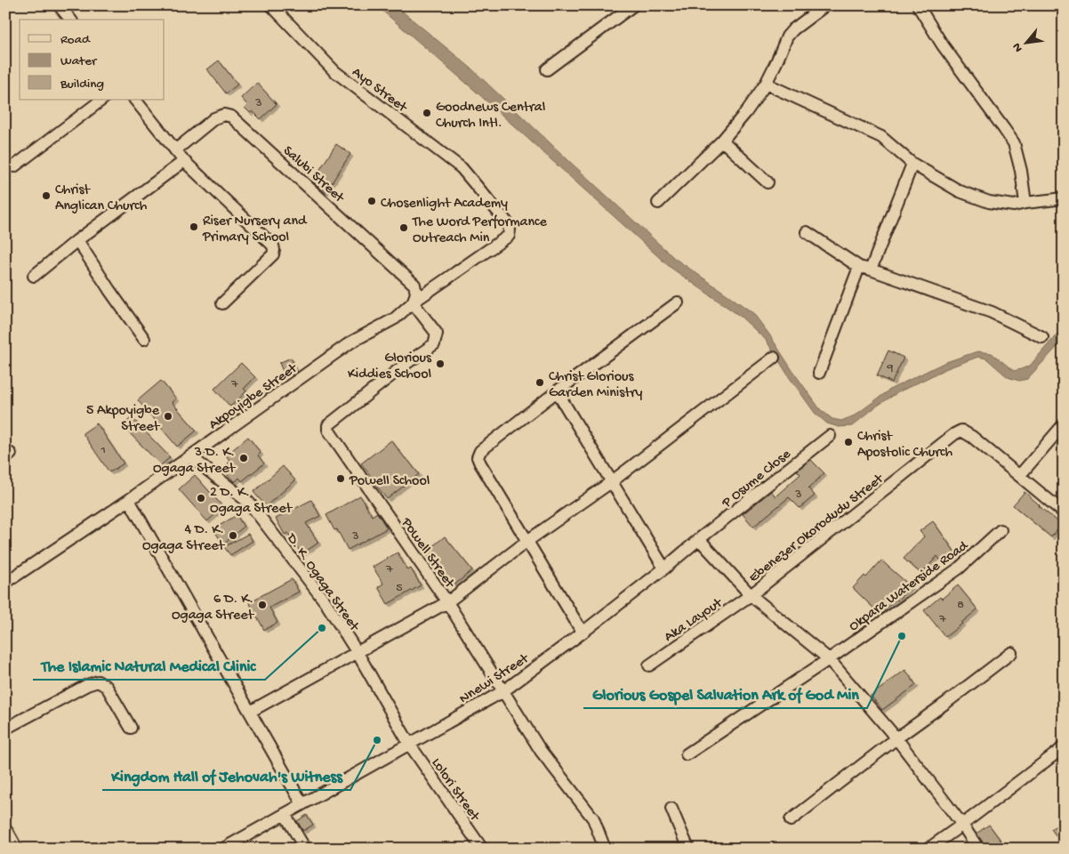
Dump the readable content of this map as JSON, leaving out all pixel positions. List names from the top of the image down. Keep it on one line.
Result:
{"streets":{"street":["Ayo Street","Salubi Street","Akpoyigbe Street","P Osume Close","Ebenezer Okorodudu Street","Powell Street","D. K. Ogaga Street","Okpara Waterside Road","Aka Layout","Nnewi Street","Lolori Street"]},"crossings":[["Ayo Street","Akpoyigbe Street"],["Salubi Street","Akpoyigbe Street"],["Salubi Street","Powell Street"],["Akpoyigbe Street","Powell Street"],["Akpoyigbe Street","D. K. Ogaga Street"],["P Osume Close","Nnewi Street"],["Ebenezer Okorodudu Street","Aka Layout"],["Powell Street","Nnewi Street"],["D. K. Ogaga Street","Nnewi Street"],["D. K. Ogaga Street","Lolori Street"],["Nnewi Street","Lolori Street"]],"places":["Goodnews Central Church Intl.","Christ Anglican Church","Chosenlight Academy","Riser Nursery and Primary School","The Word Performance Outreach Min","Glorious Kiddies School","Christ Glorious Garden Ministry","5 Akpoyigbe Street","Christ Apostolic Church","3 D. K. Ogaga Street","Powell School","2 D. K. Ogaga Street","4 D. K. Ogaga Street","6 D. K. Ogaga Street","The Islamic Natural Medical Clinic","Glorious Gospel Salvation Ark of God Min","Kingdom Hall of Jehovah's Witness"],"house_numbers":["3","9","7","1","3","3","7","5","8","7"],"legend":["Road","Water","Building"],"north":"bottom left"}
